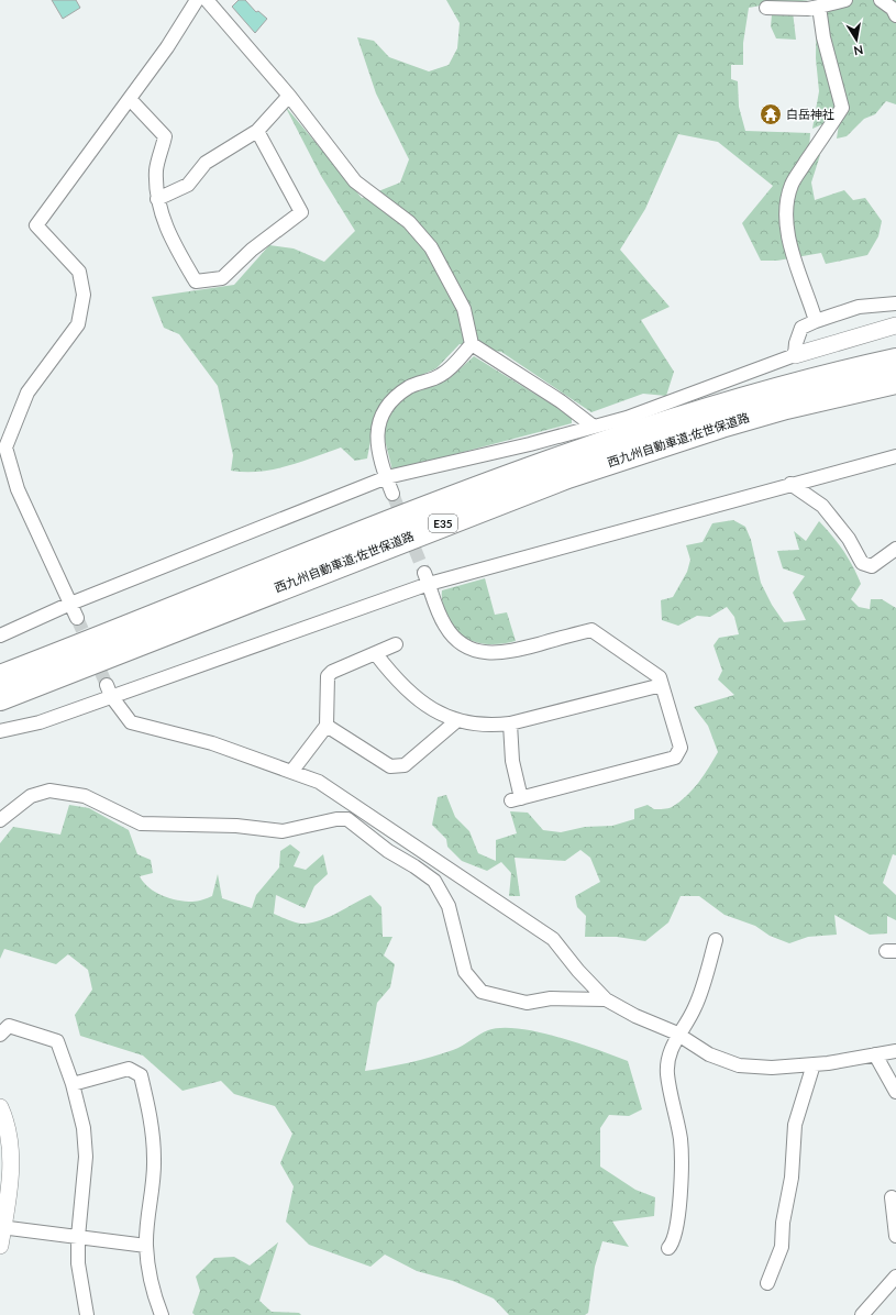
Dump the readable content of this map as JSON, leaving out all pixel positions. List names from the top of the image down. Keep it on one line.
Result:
{"streets":{"highway":["西九州自動車道;佐世保道路","E35"]},"places":{"temple":["白岳神社"]},"north":"bottom"}
